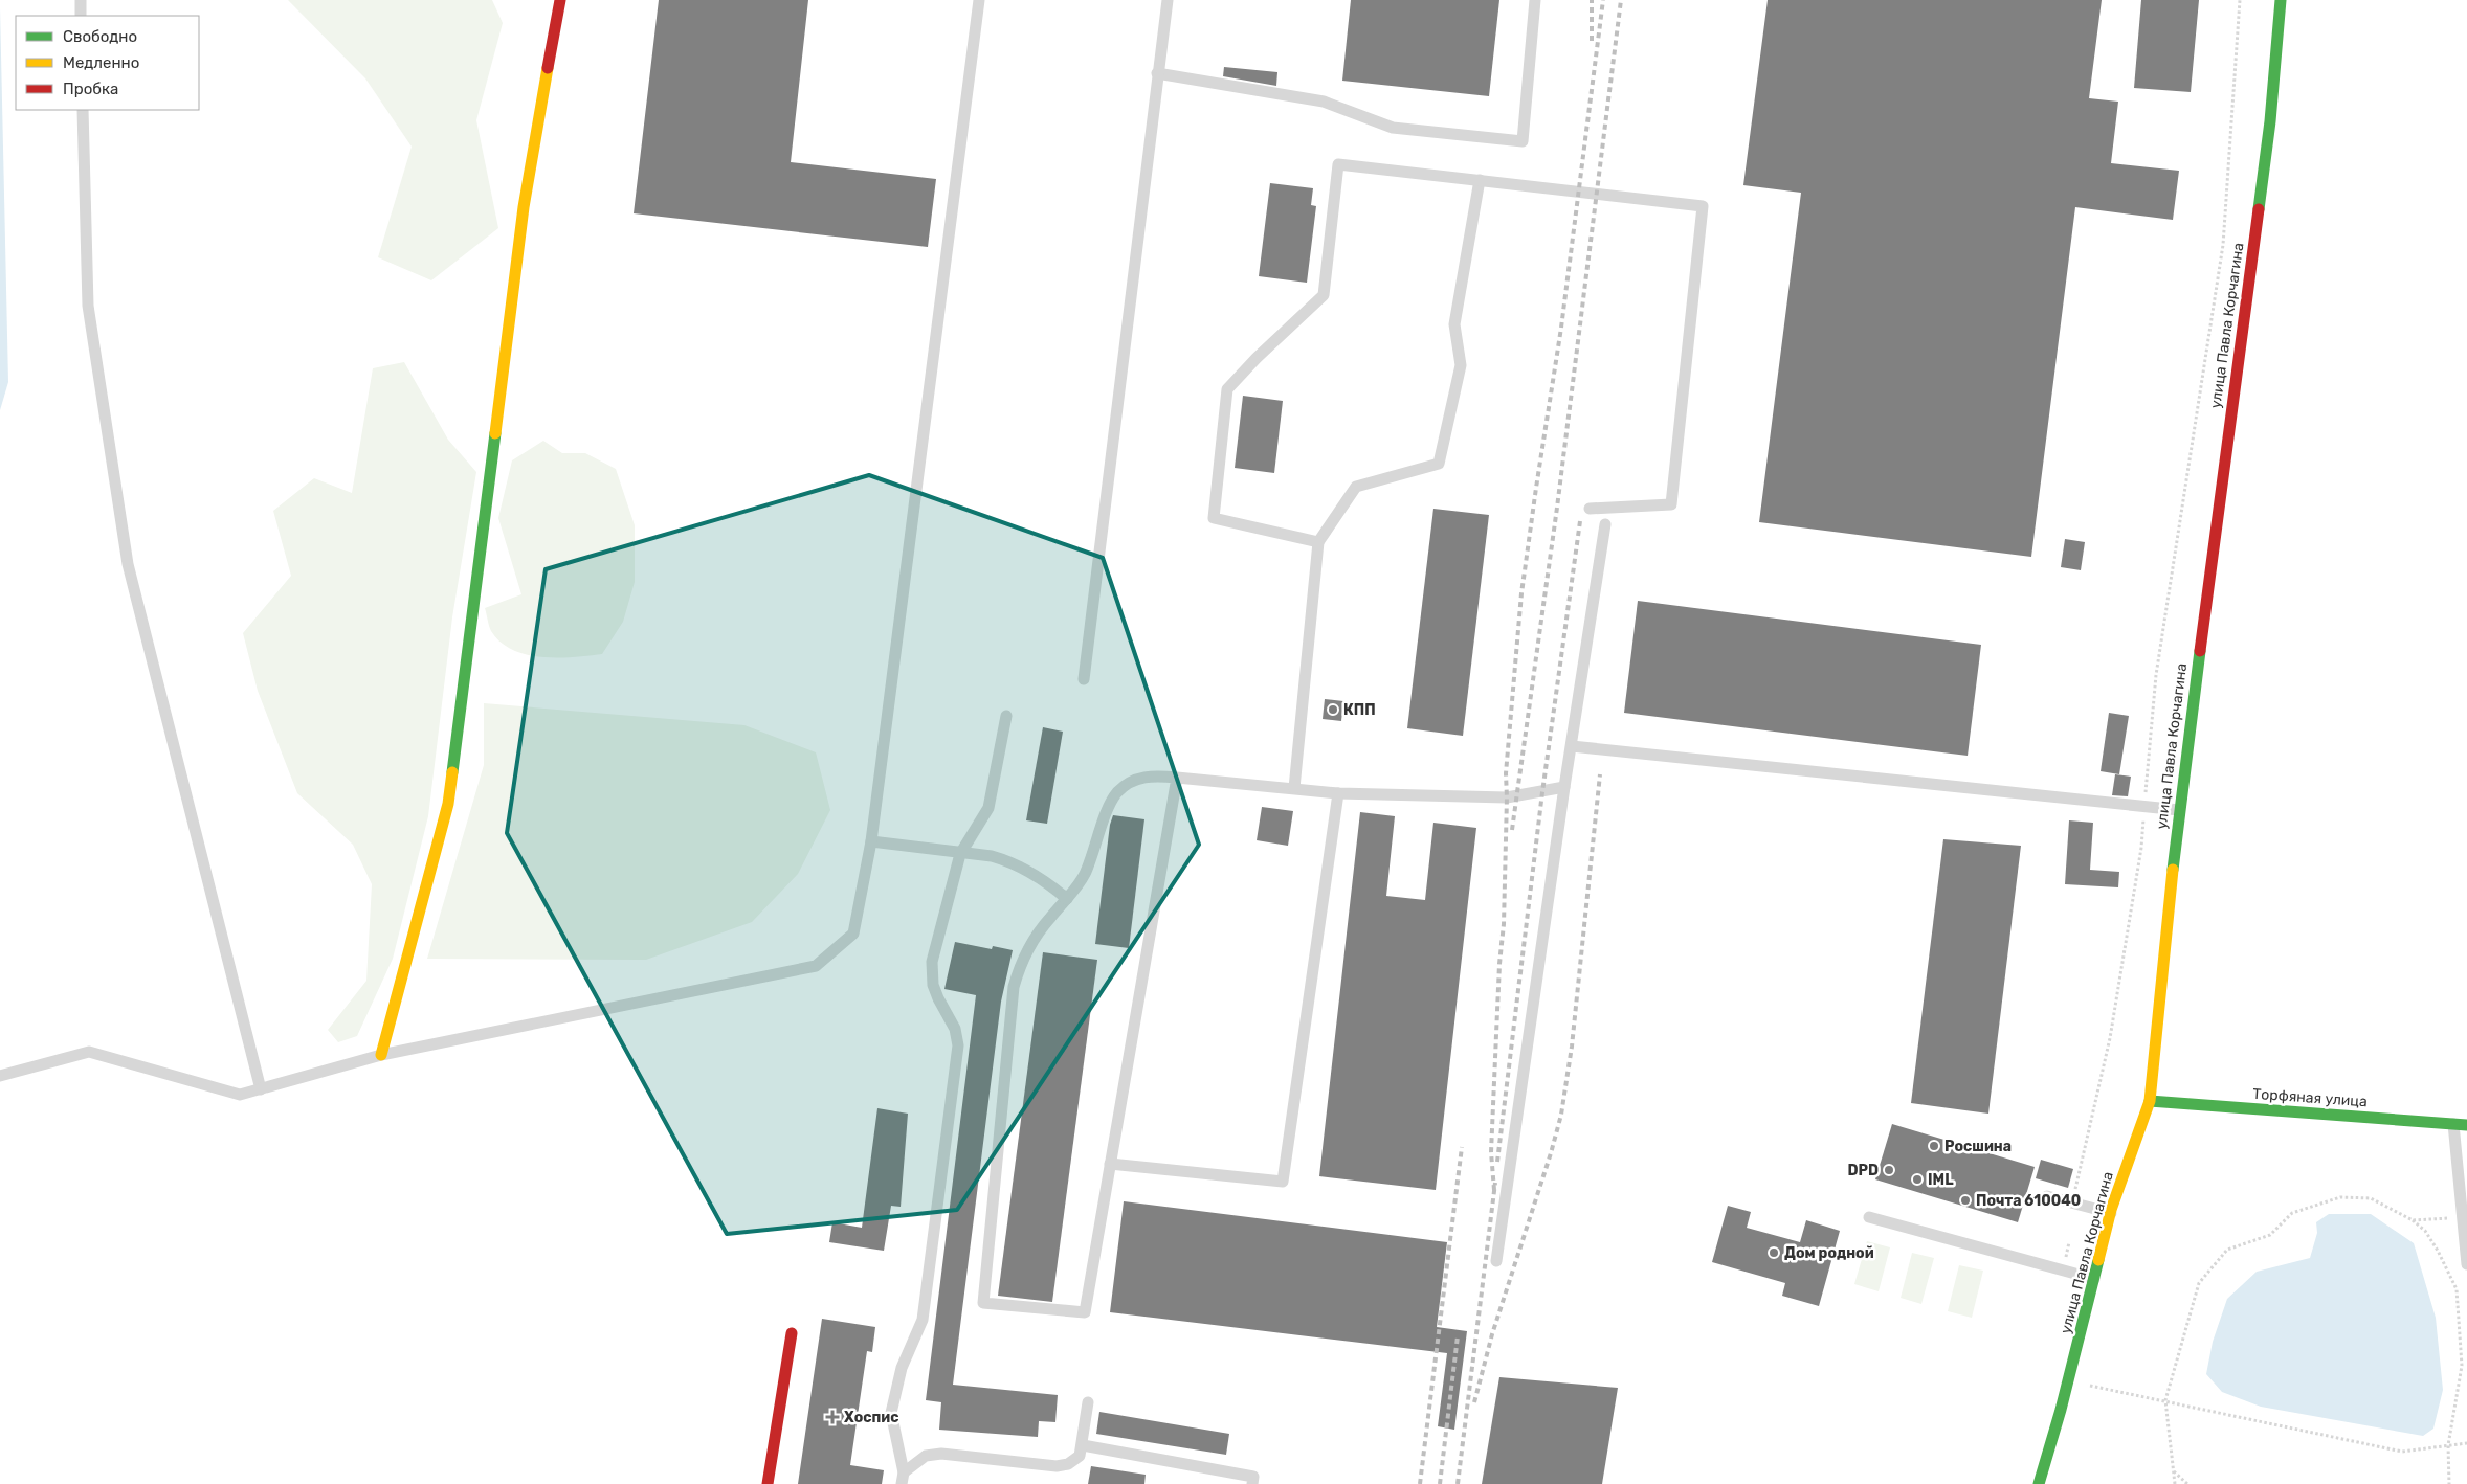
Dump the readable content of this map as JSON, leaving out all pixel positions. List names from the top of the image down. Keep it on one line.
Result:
{"streets":{"street":["улица Павла Корчагина","Торфяная улица"]},"crossings":[["улица Павла Корчагина","Торфяная улица"]],"places":{"other":["КПП","Росшина","DPD","IML","Почта 610040","Дом родной"],"health":["Хоспис"]},"legend":["Свободно","Медленно","Пробка"]}
